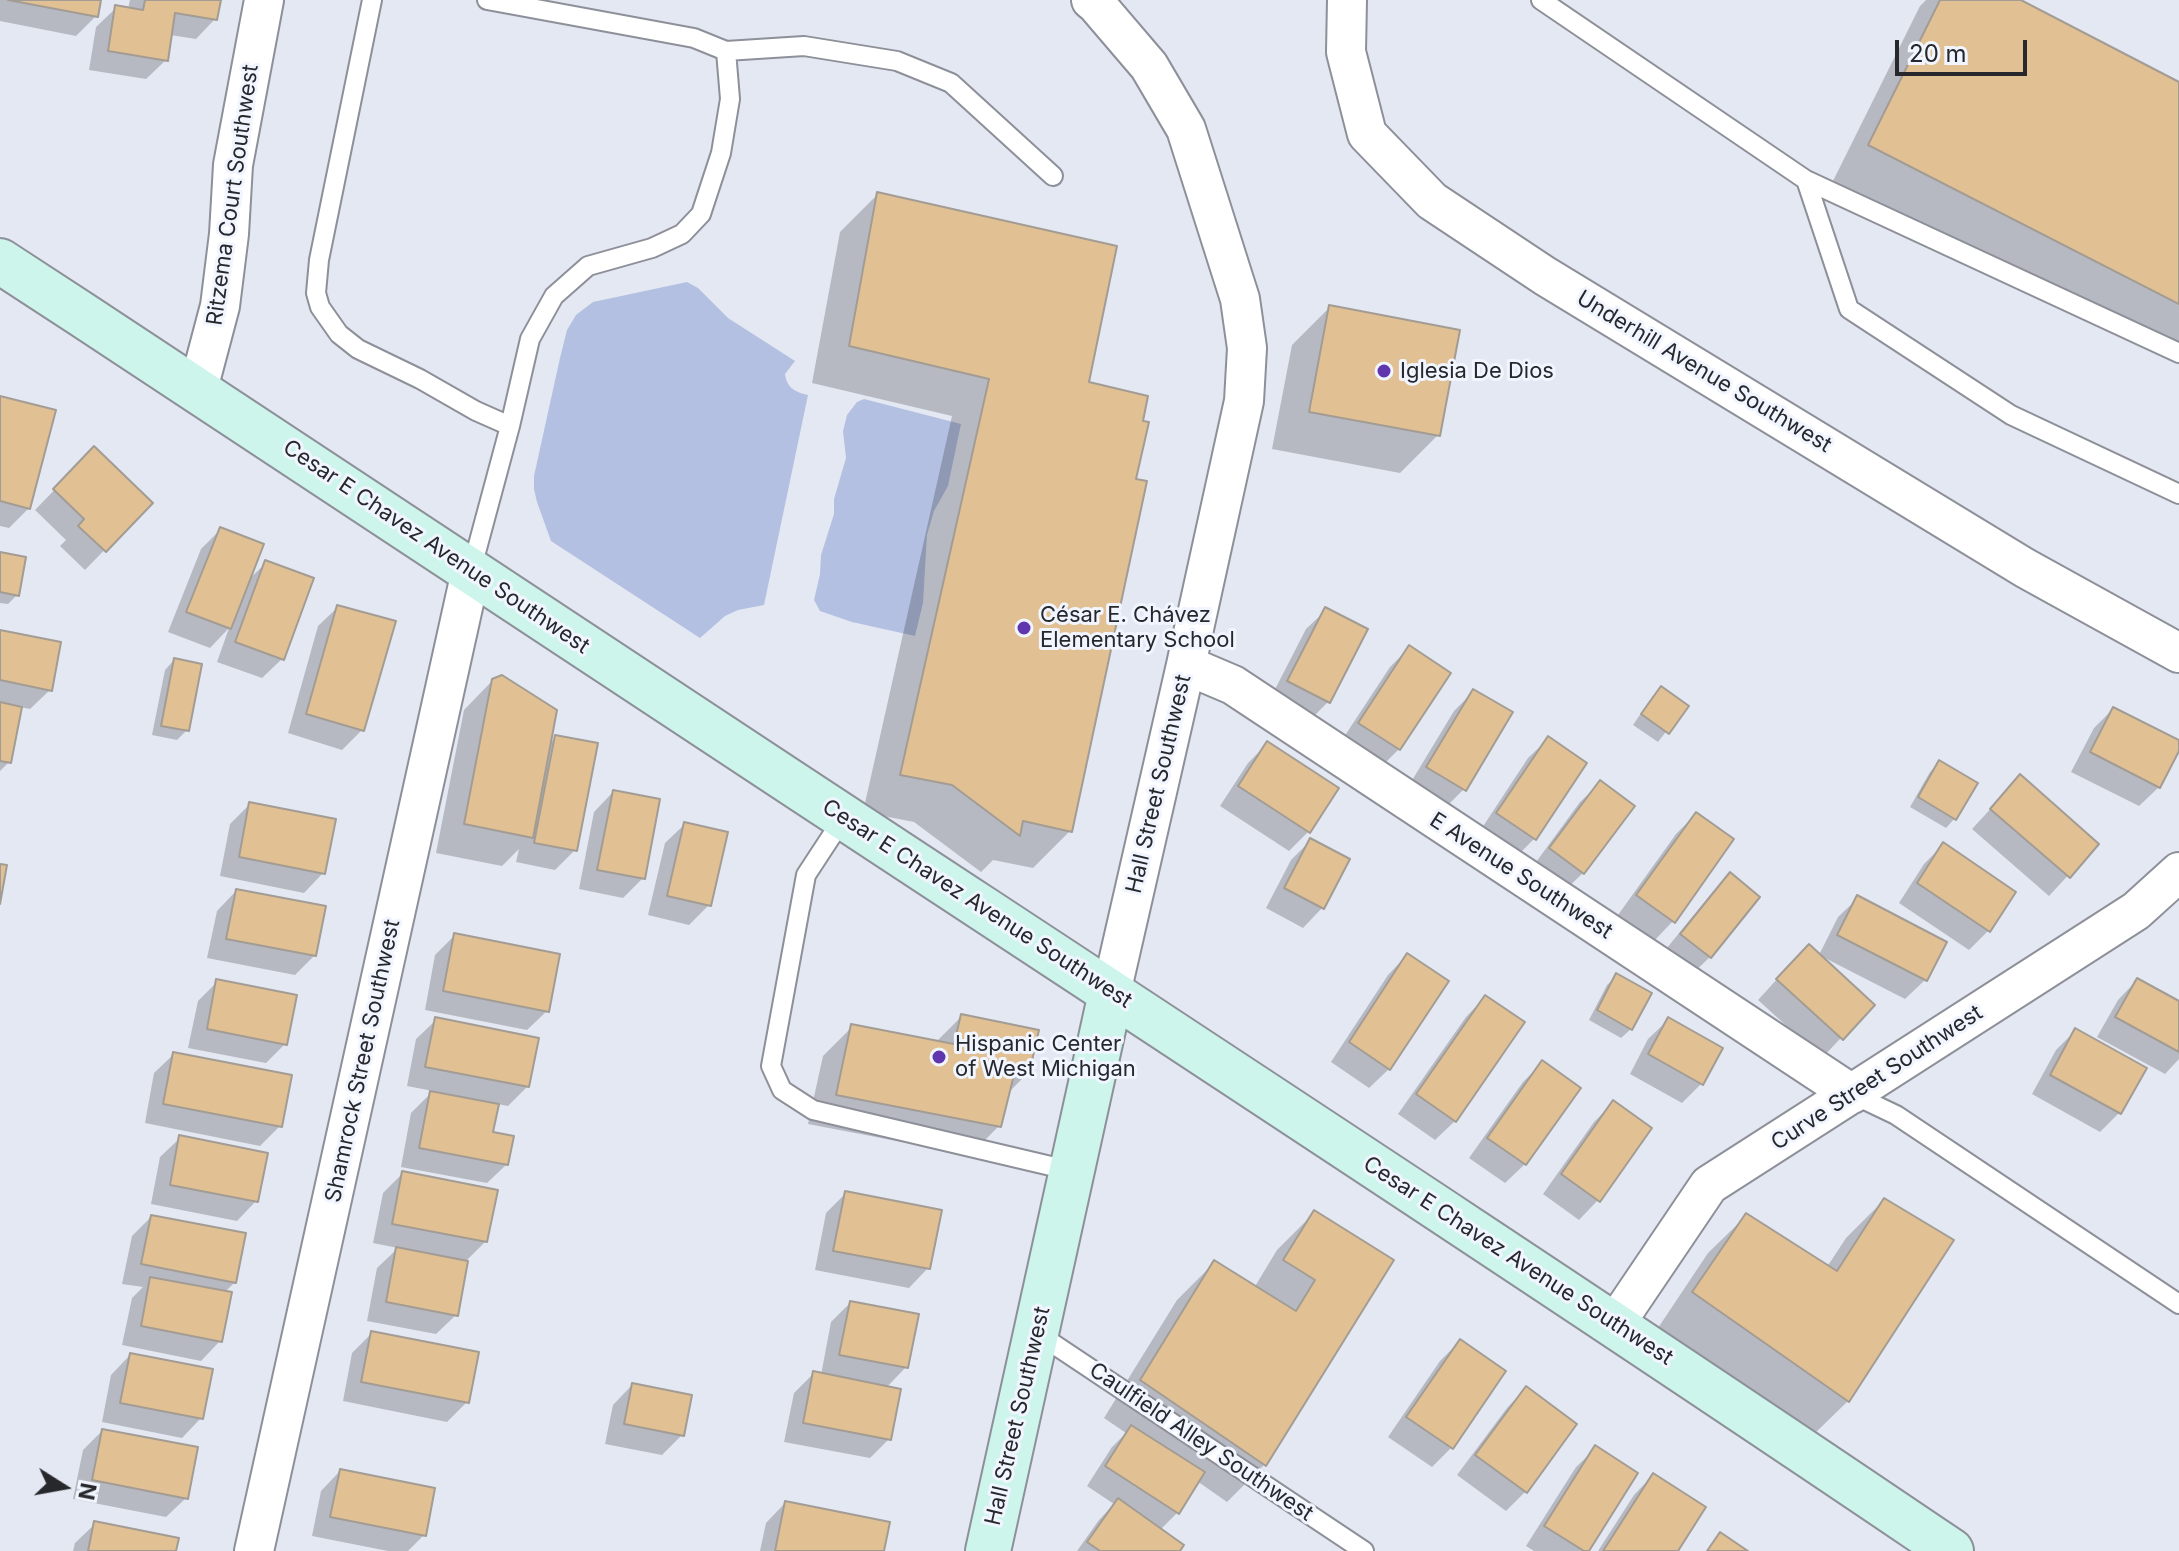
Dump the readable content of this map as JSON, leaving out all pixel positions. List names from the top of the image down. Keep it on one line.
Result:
{"streets":{"main road":["Cesar E Chavez Avenue Southwest","Hall Street Southwest"],"street":["Ritzema Court Southwest","Underhill Avenue Southwest","E Avenue Southwest","Shamrock Street Southwest","Curve Street Southwest"],"lane":["Caulfield Alley Southwest"]},"crossings":[["Ritzema Court Southwest","Cesar E Chavez Avenue Southwest"],["Cesar E Chavez Avenue Southwest","Hall Street Southwest"],["Cesar E Chavez Avenue Southwest","Shamrock Street Southwest"],["Cesar E Chavez Avenue Southwest","Curve Street Southwest"],["Hall Street Southwest","E Avenue Southwest"],["Hall Street Southwest","Caulfield Alley Southwest"],["E Avenue Southwest","Curve Street Southwest"]],"places":["Iglesia De Dios","César E. Chávez Elementary School","Hispanic Center of West Michigan"],"scale_bar":"20 m","north":"right"}
